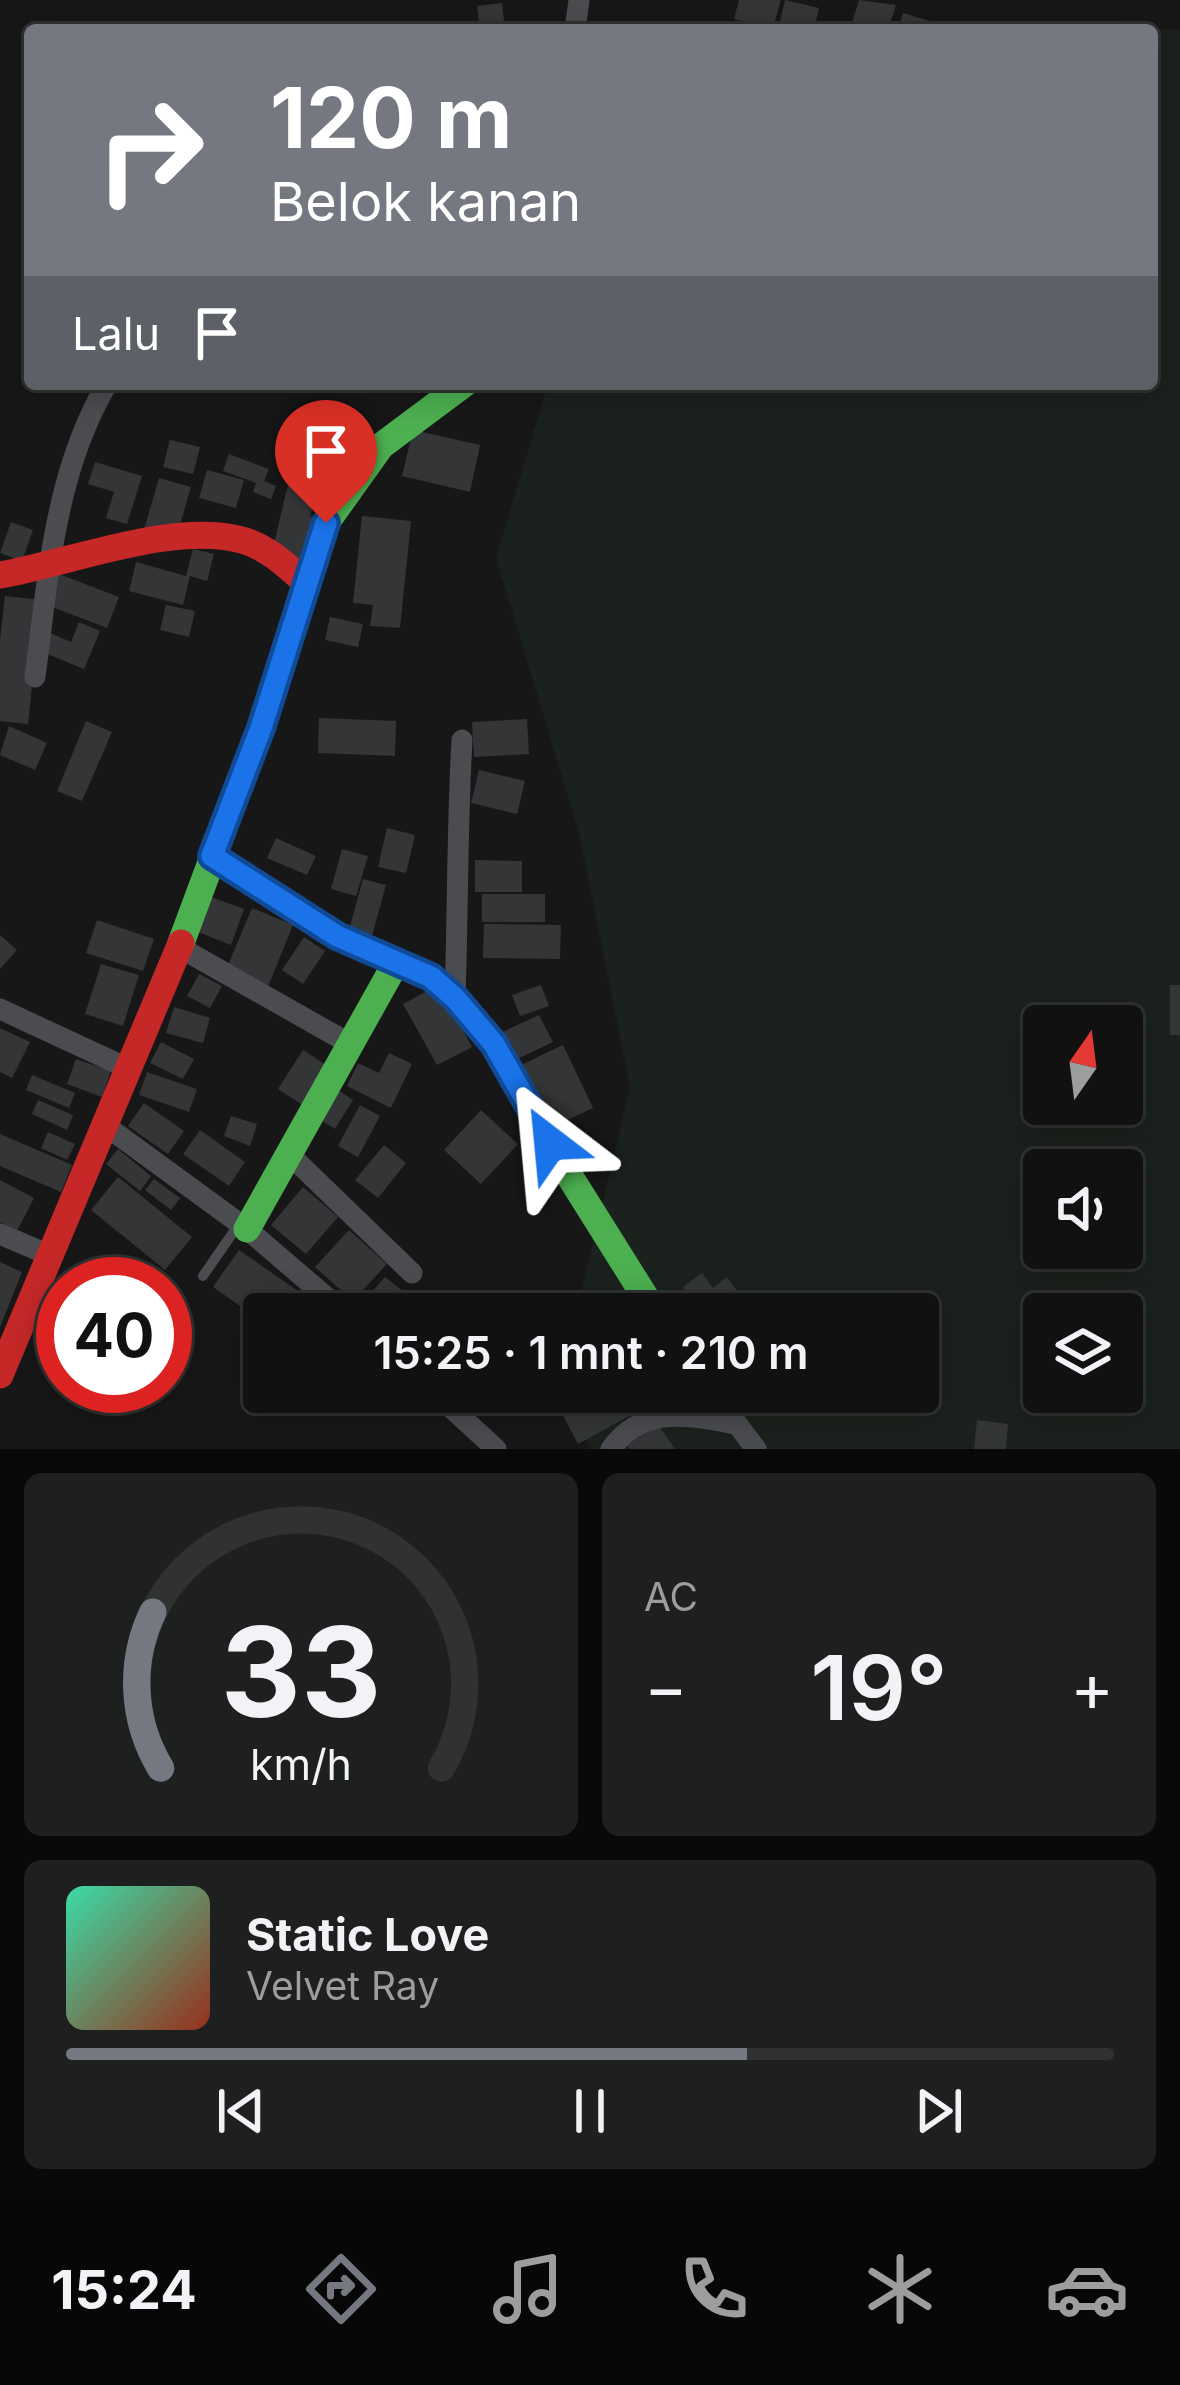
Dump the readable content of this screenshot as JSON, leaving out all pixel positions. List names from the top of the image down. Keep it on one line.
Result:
{"north":"top","page":{"turn":["120 m","Belok kanan"],"then":"Lalu","limit":"40","trip":"15:25 · 1 mnt · 210 m","tile":"AC","heat":["−","19°","+"],"song":["Static Love","Velvet Ray"],"tabs":"15:24","gauge":["33","km/h"]}}
